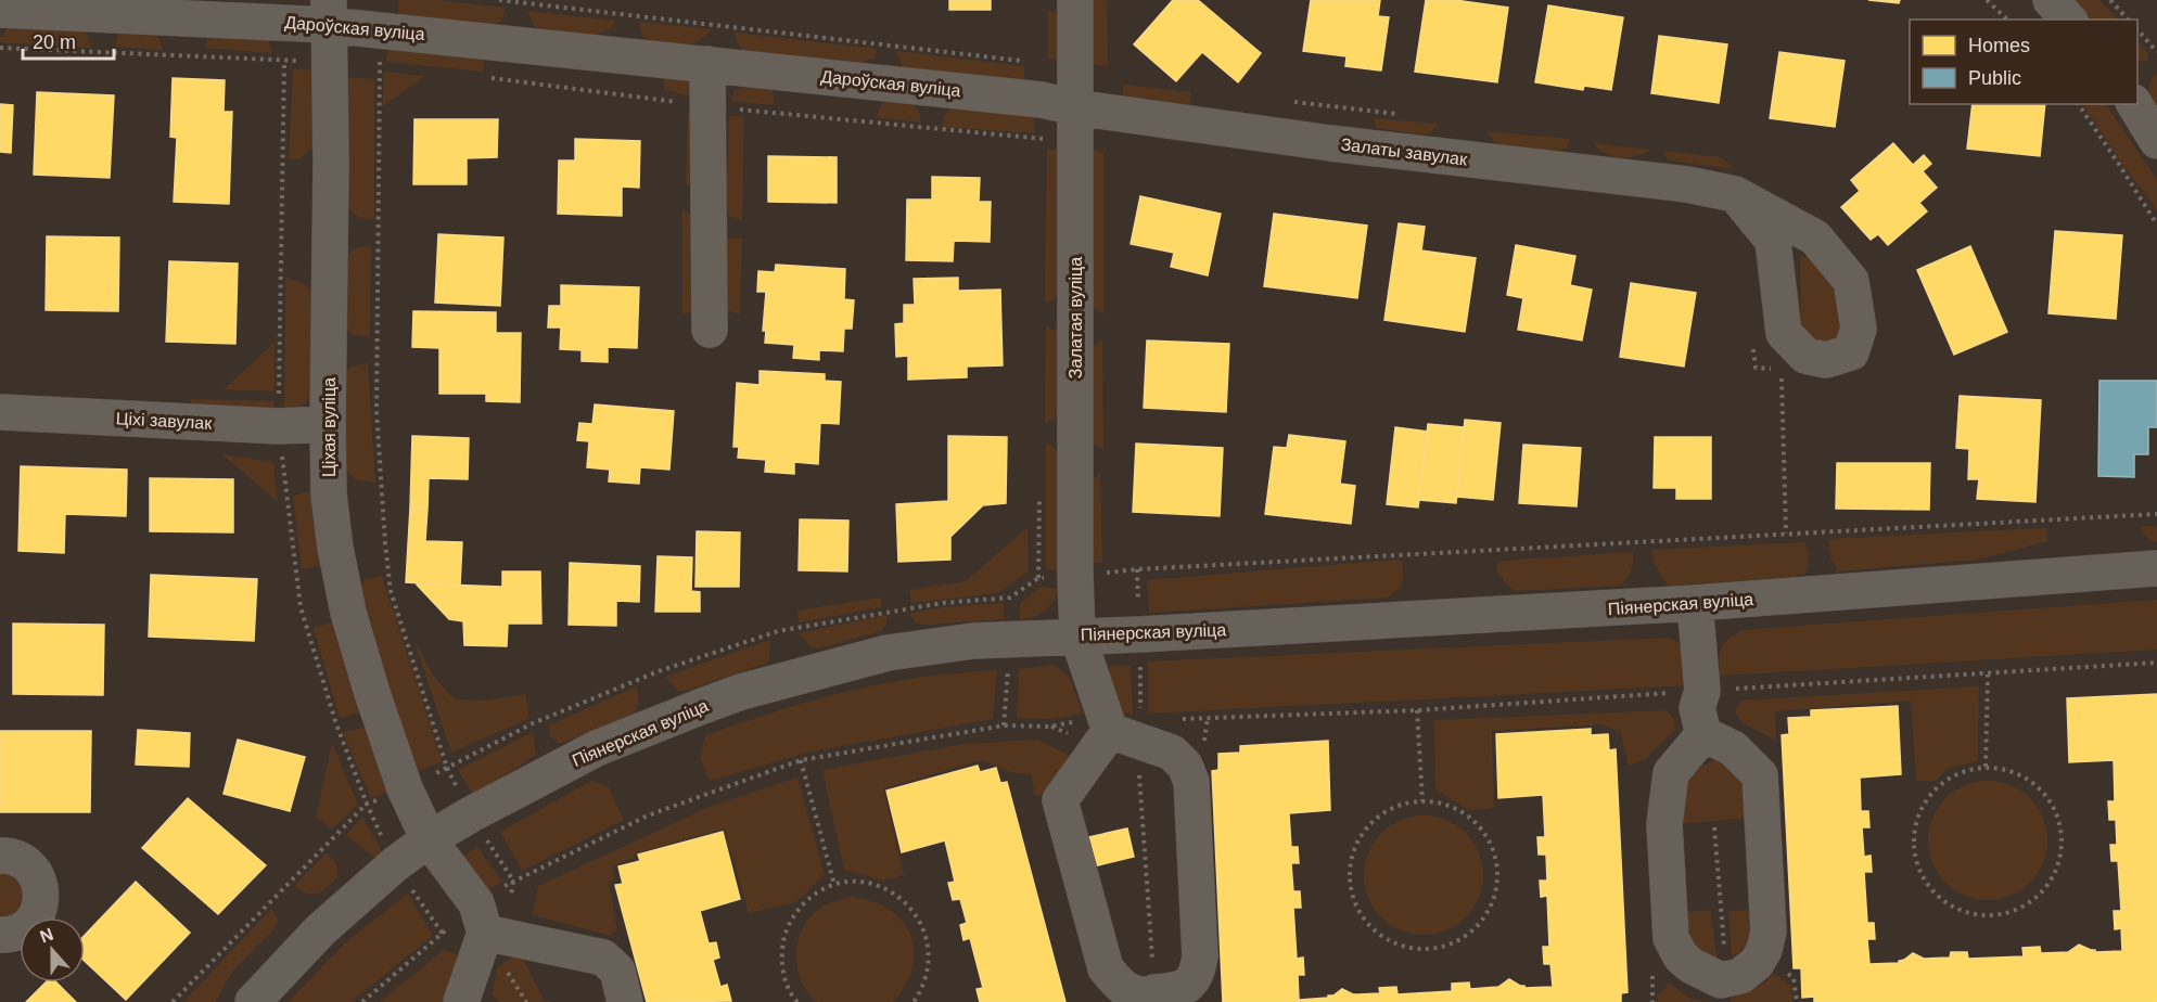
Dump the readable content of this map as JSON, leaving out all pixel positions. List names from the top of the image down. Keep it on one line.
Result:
{"streets":{"street":["Дароўская вуліца","Залаты завулак","Залатая вуліца","Ціхі завулак","Ціхая вуліца","Піянерская вуліца"]},"crossings":[["Дароўская вуліца","Залаты завулак"],["Дароўская вуліца","Залатая вуліца"],["Дароўская вуліца","Ціхая вуліца"],["Залаты завулак","Залатая вуліца"],["Залатая вуліца","Піянерская вуліца"],["Ціхі завулак","Ціхая вуліца"],["Ціхая вуліца","Піянерская вуліца"]],"legend":["Homes","Public"],"scale_bar":"20 m","north":"top"}
